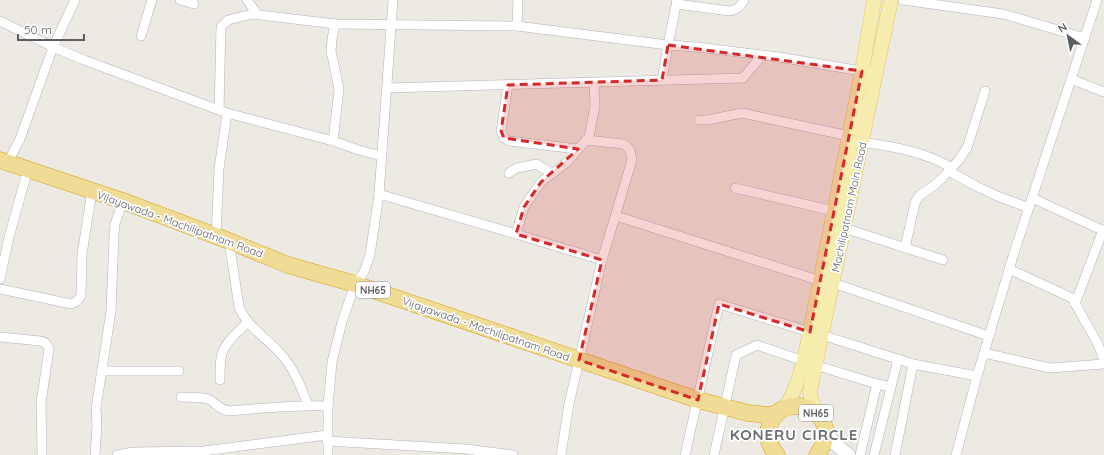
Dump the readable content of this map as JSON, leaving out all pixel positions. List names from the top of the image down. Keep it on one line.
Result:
{"streets":{"highway":["Vijayawada - Machilipatnam Road","NH65"],"main road":["Machilipatnam Main Road"]},"crossings":[["Machilipatnam Main Road","Vijayawada - Machilipatnam Road"],["Machilipatnam Main Road","NH65"],["Vijayawada - Machilipatnam Road","NH65"]],"districts":["KONERU CIRCLE"],"scale_bar":"50 m","north":"top left"}
